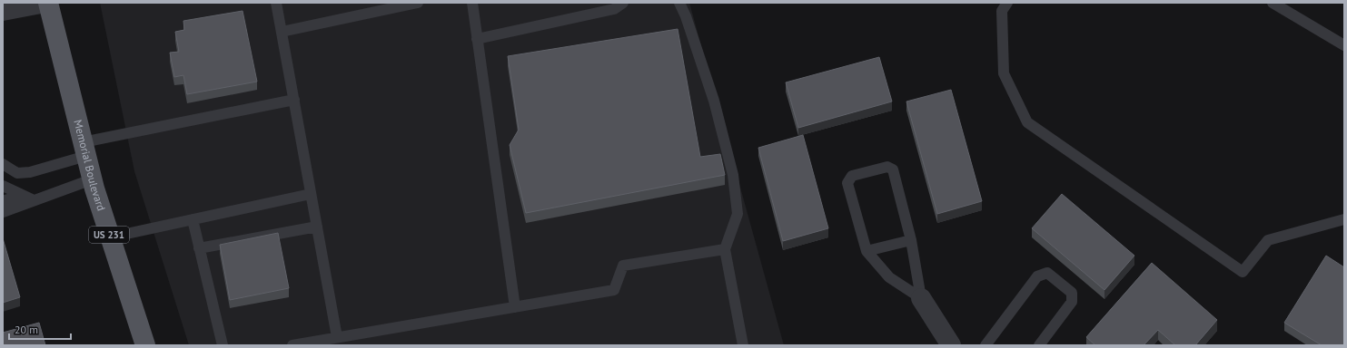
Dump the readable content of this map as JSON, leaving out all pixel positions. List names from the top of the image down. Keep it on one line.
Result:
{"streets":{"main road":["Memorial Boulevard","US 231"]},"scale_bar":"20 m"}
